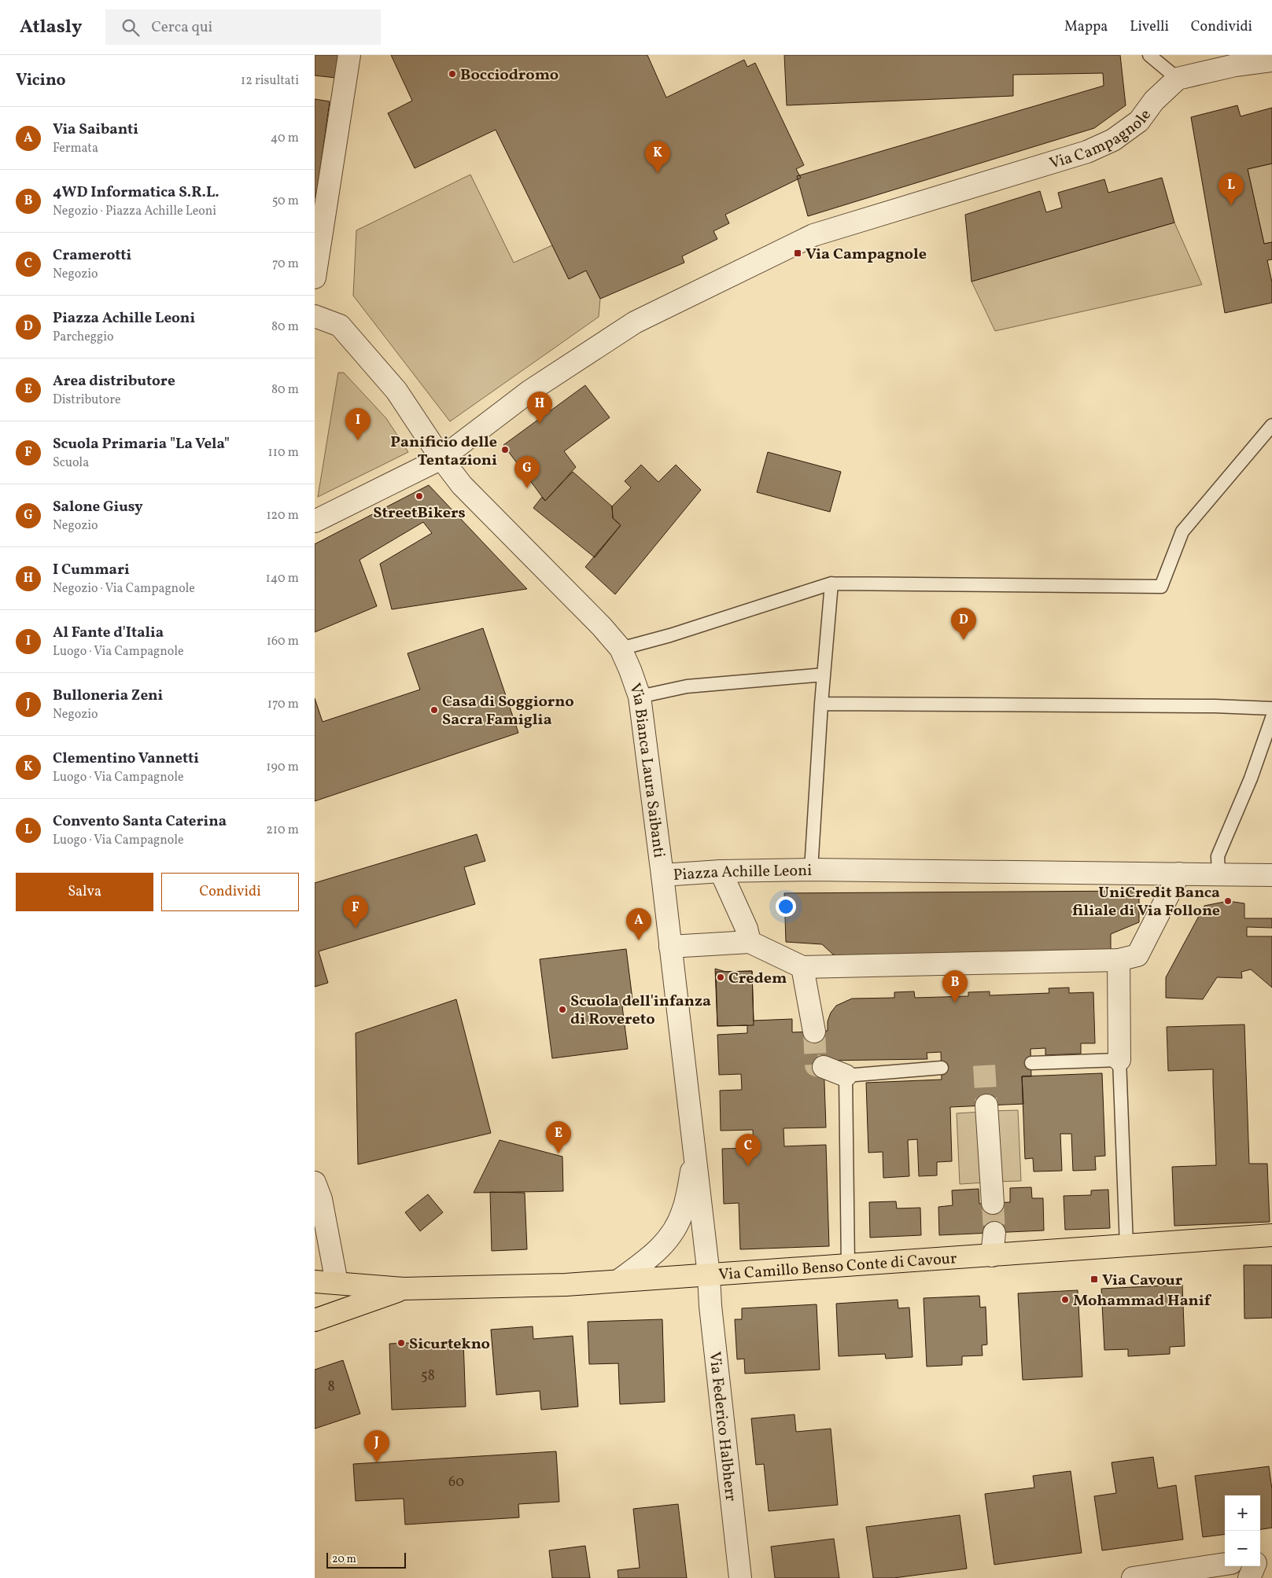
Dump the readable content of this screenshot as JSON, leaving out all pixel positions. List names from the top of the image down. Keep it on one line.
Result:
{"streets":{"main road":["Via Camillo Benso Conte di Cavour"],"street":["Via Campagnole","Via Bianca Laura Saibanti","Piazza Achille Leoni","Via Federico Halbherr"]},"crossings":[["Via Campagnole","Via Bianca Laura Saibanti"],["Via Bianca Laura Saibanti","Piazza Achille Leoni"],["Via Bianca Laura Saibanti","Via Camillo Benso Conte di Cavour"],["Via Bianca Laura Saibanti","Via Federico Halbherr"],["Via Camillo Benso Conte di Cavour","Via Federico Halbherr"]],"places":{"other":["Bocciodromo","Panificio delle Tentazioni","StreetBikers","Casa di Soggiorno Sacra Famiglia","UniCredit Banca filiale di Via Follone","Credem","Scuola dell'infanza di Rovereto","Mohammad Hanif","Sicurtekno"],"transit":["Via Campagnole","Via Cavour"]},"house_numbers":["58","8","60"],"scale_bar":"20 m","page":{"header":"Atlasly","search":"Cerca qui","nav":["Mappa","Livelli","Condividi"],"heading":["Vicino","12 risultati"],"list":[{"mark":"A","name":"Via Saibanti","note":"Fermata","value":"40 m"},{"mark":"B","name":"4WD Informatica S.R.L.","note":"Negozio · Piazza Achille Leoni","value":"50 m"},{"mark":"C","name":"Cramerotti","note":"Negozio","value":"70 m"},{"mark":"D","name":"Piazza Achille Leoni","note":"Parcheggio","value":"80 m"},{"mark":"E","name":"Area distributore","note":"Distributore","value":"80 m"},{"mark":"F","name":"Scuola Primaria \"La Vela\"","note":"Scuola","value":"110 m"},{"mark":"G","name":"Salone Giusy","note":"Negozio","value":"120 m"},{"mark":"H","name":"I Cummari","note":"Negozio · Via Campagnole","value":"140 m"},{"mark":"I","name":"Al Fante d'Italia","note":"Luogo · Via Campagnole","value":"160 m"},{"mark":"J","name":"Bulloneria Zeni","note":"Negozio","value":"170 m"},{"mark":"K","name":"Clementino Vannetti","note":"Luogo · Via Campagnole","value":"190 m"},{"mark":"L","name":"Convento Santa Caterina","note":"Luogo · Via Campagnole","value":"210 m"}],"pins":["K","L","H","I","G","D","F","A","B","E","C","J"],"buttons":["Salva","Condividi"],"map_buttons":["+","−"],"scale":"20 m"}}
